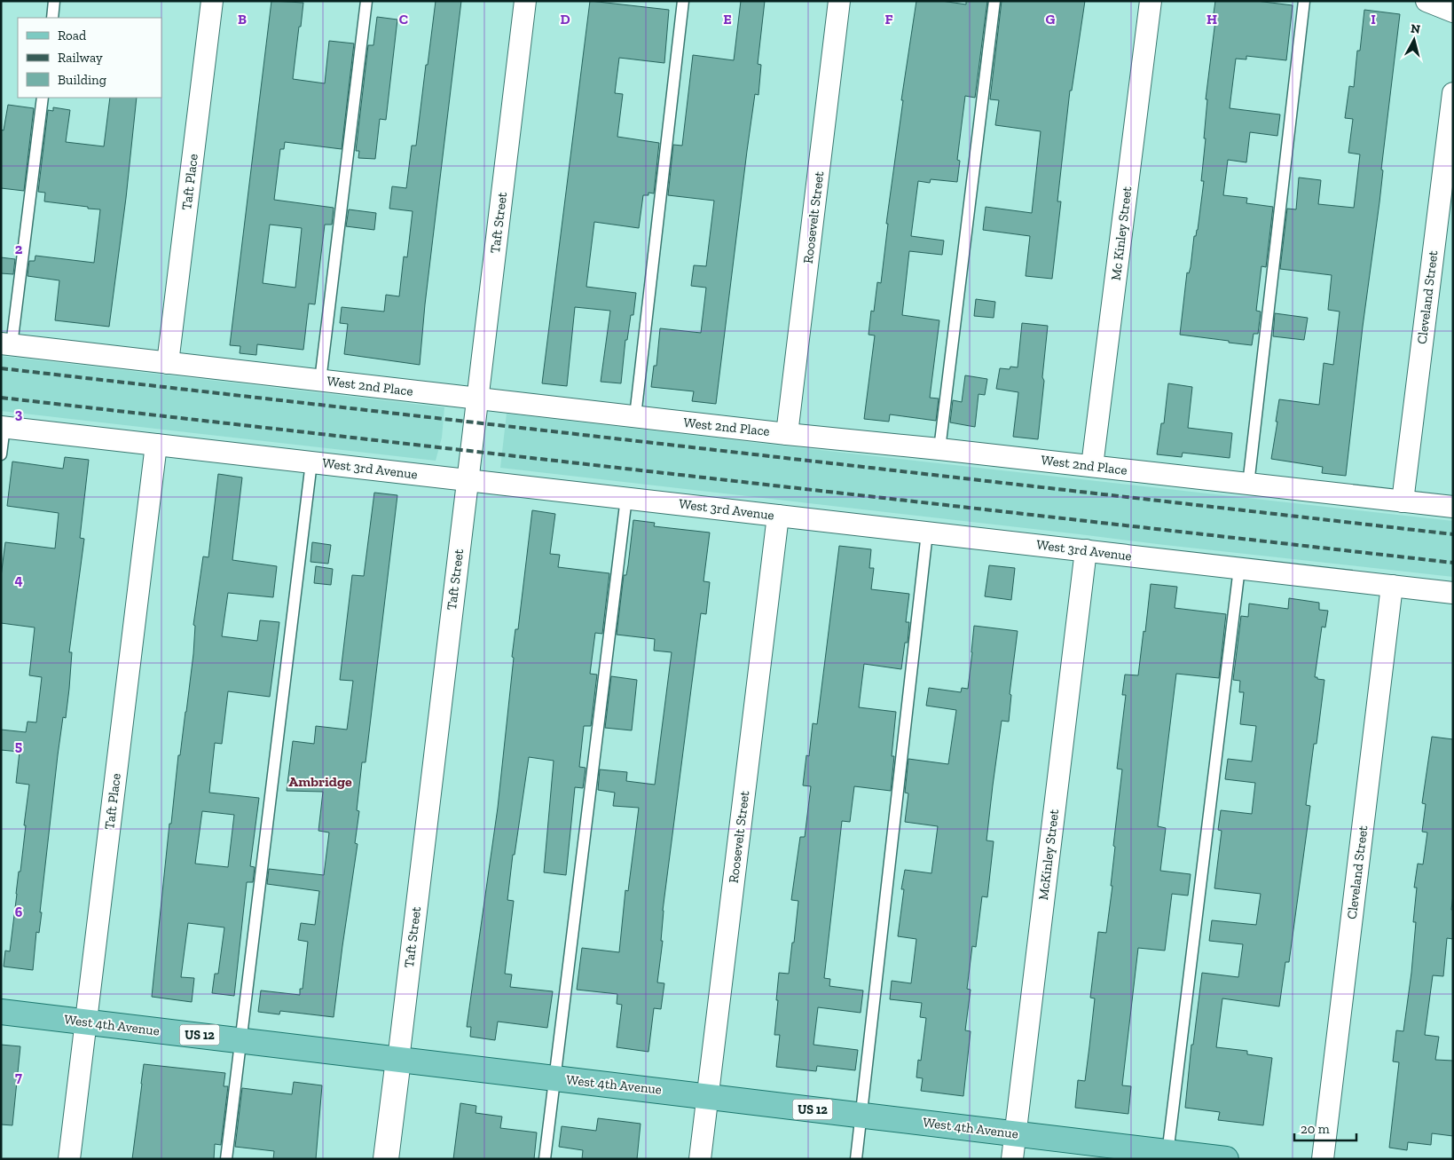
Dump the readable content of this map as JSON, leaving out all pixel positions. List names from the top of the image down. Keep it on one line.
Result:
{"streets":{"main road":["West 4th Avenue","US 12"],"street":["Taft Place","Roosevelt Street","Taft Street","Mc Kinley Street","Cleveland Street","West 2nd Place","West 3rd Avenue","McKinley Street"]},"crossings":[["Taft Place","West 2nd Place"],["Taft Place","West 3rd Avenue"],["Taft Place","West 4th Avenue"],["Roosevelt Street","West 2nd Place"],["Roosevelt Street","West 3rd Avenue"],["Roosevelt Street","West 4th Avenue"],["Taft Street","West 2nd Place"],["Taft Street","West 3rd Avenue"],["Taft Street","West 4th Avenue"],["Mc Kinley Street","West 2nd Place"],["Cleveland Street","West 2nd Place"],["Cleveland Street","West 3rd Avenue"],["West 3rd Avenue","McKinley Street"],["McKinley Street","West 4th Avenue"]],"districts":["Ambridge"],"legend":["Road","Railway","Building"],"scale_bar":"20 m","north":"top","grid":{"columns":["B","C","D","E","F","G","H","I"],"rows":["2","3","4","5","6","7"]}}
